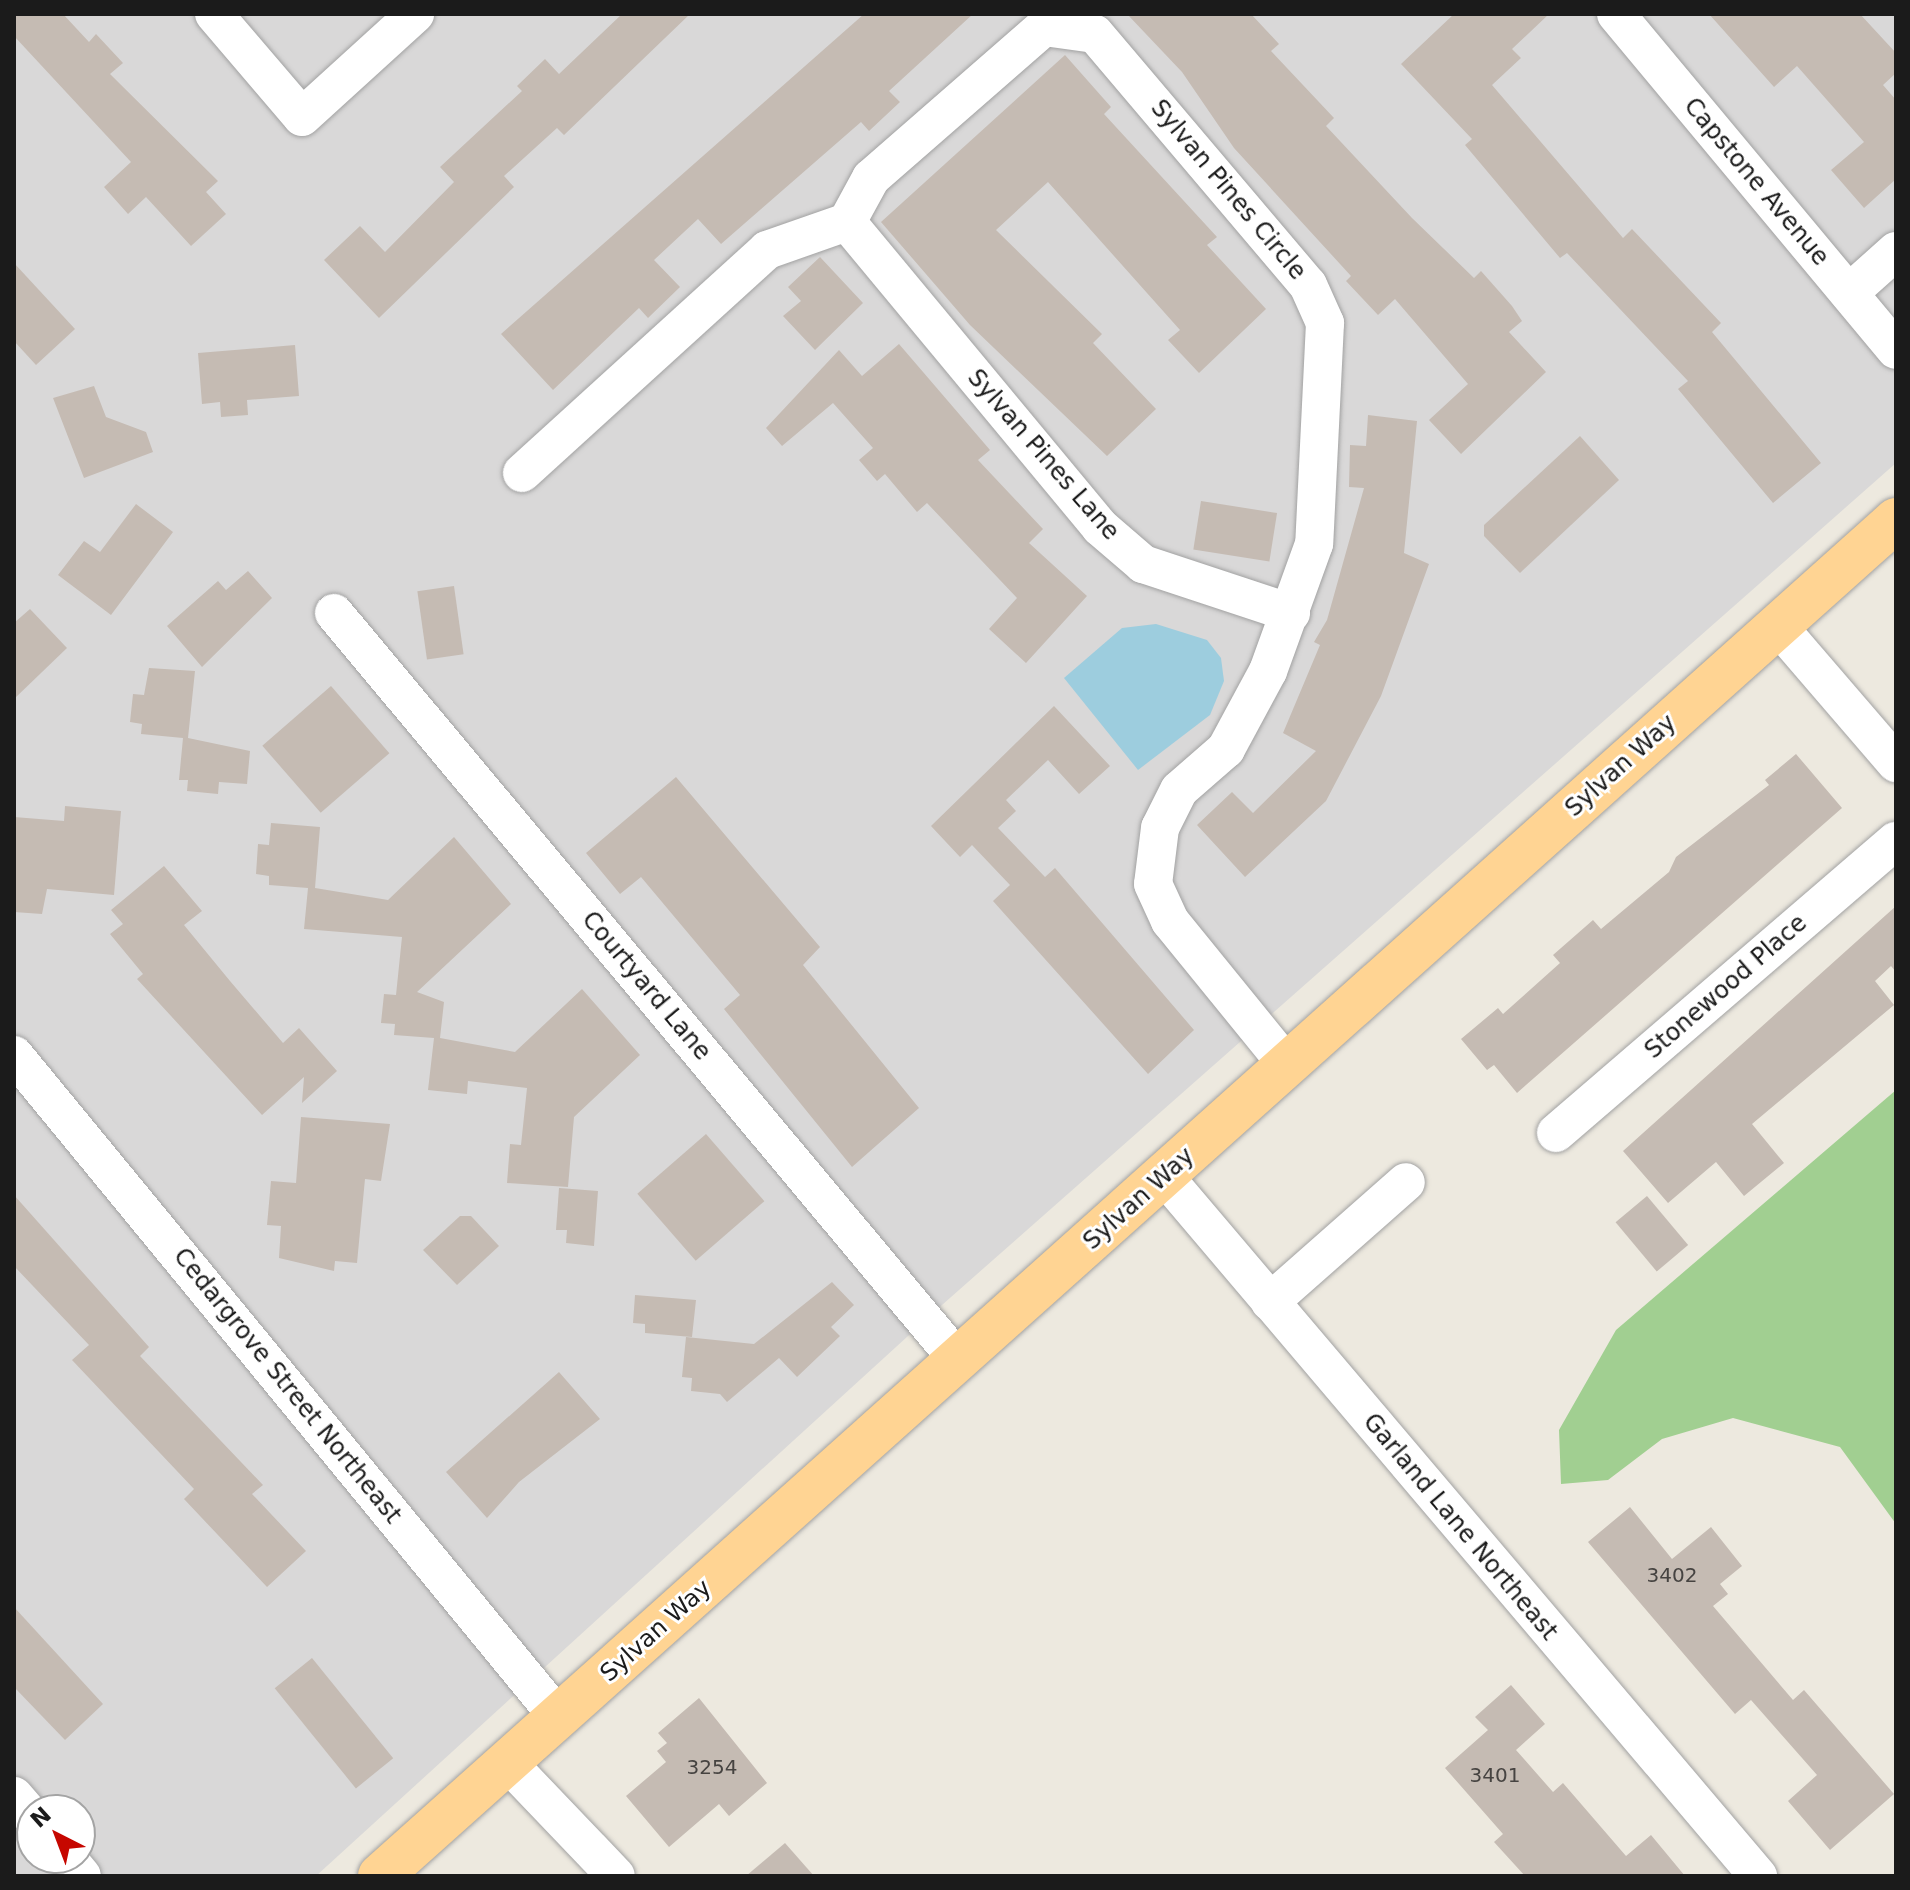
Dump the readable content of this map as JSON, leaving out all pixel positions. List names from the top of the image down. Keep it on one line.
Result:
{"streets":{"main road":["Sylvan Way"],"street":["Capstone Avenue","Sylvan Pines Circle","Sylvan Pines Lane","Courtyard Lane","Stonewood Place","Cedargrove Street Northeast","Garland Lane Northeast"]},"crossings":[["Sylvan Pines Circle","Sylvan Pines Lane"],["Sylvan Pines Circle","Sylvan Way"],["Sylvan Way","Courtyard Lane"],["Sylvan Way","Cedargrove Street Northeast"],["Sylvan Way","Garland Lane Northeast"]],"house_numbers":["3402","3254","3401"],"north":"top left"}
